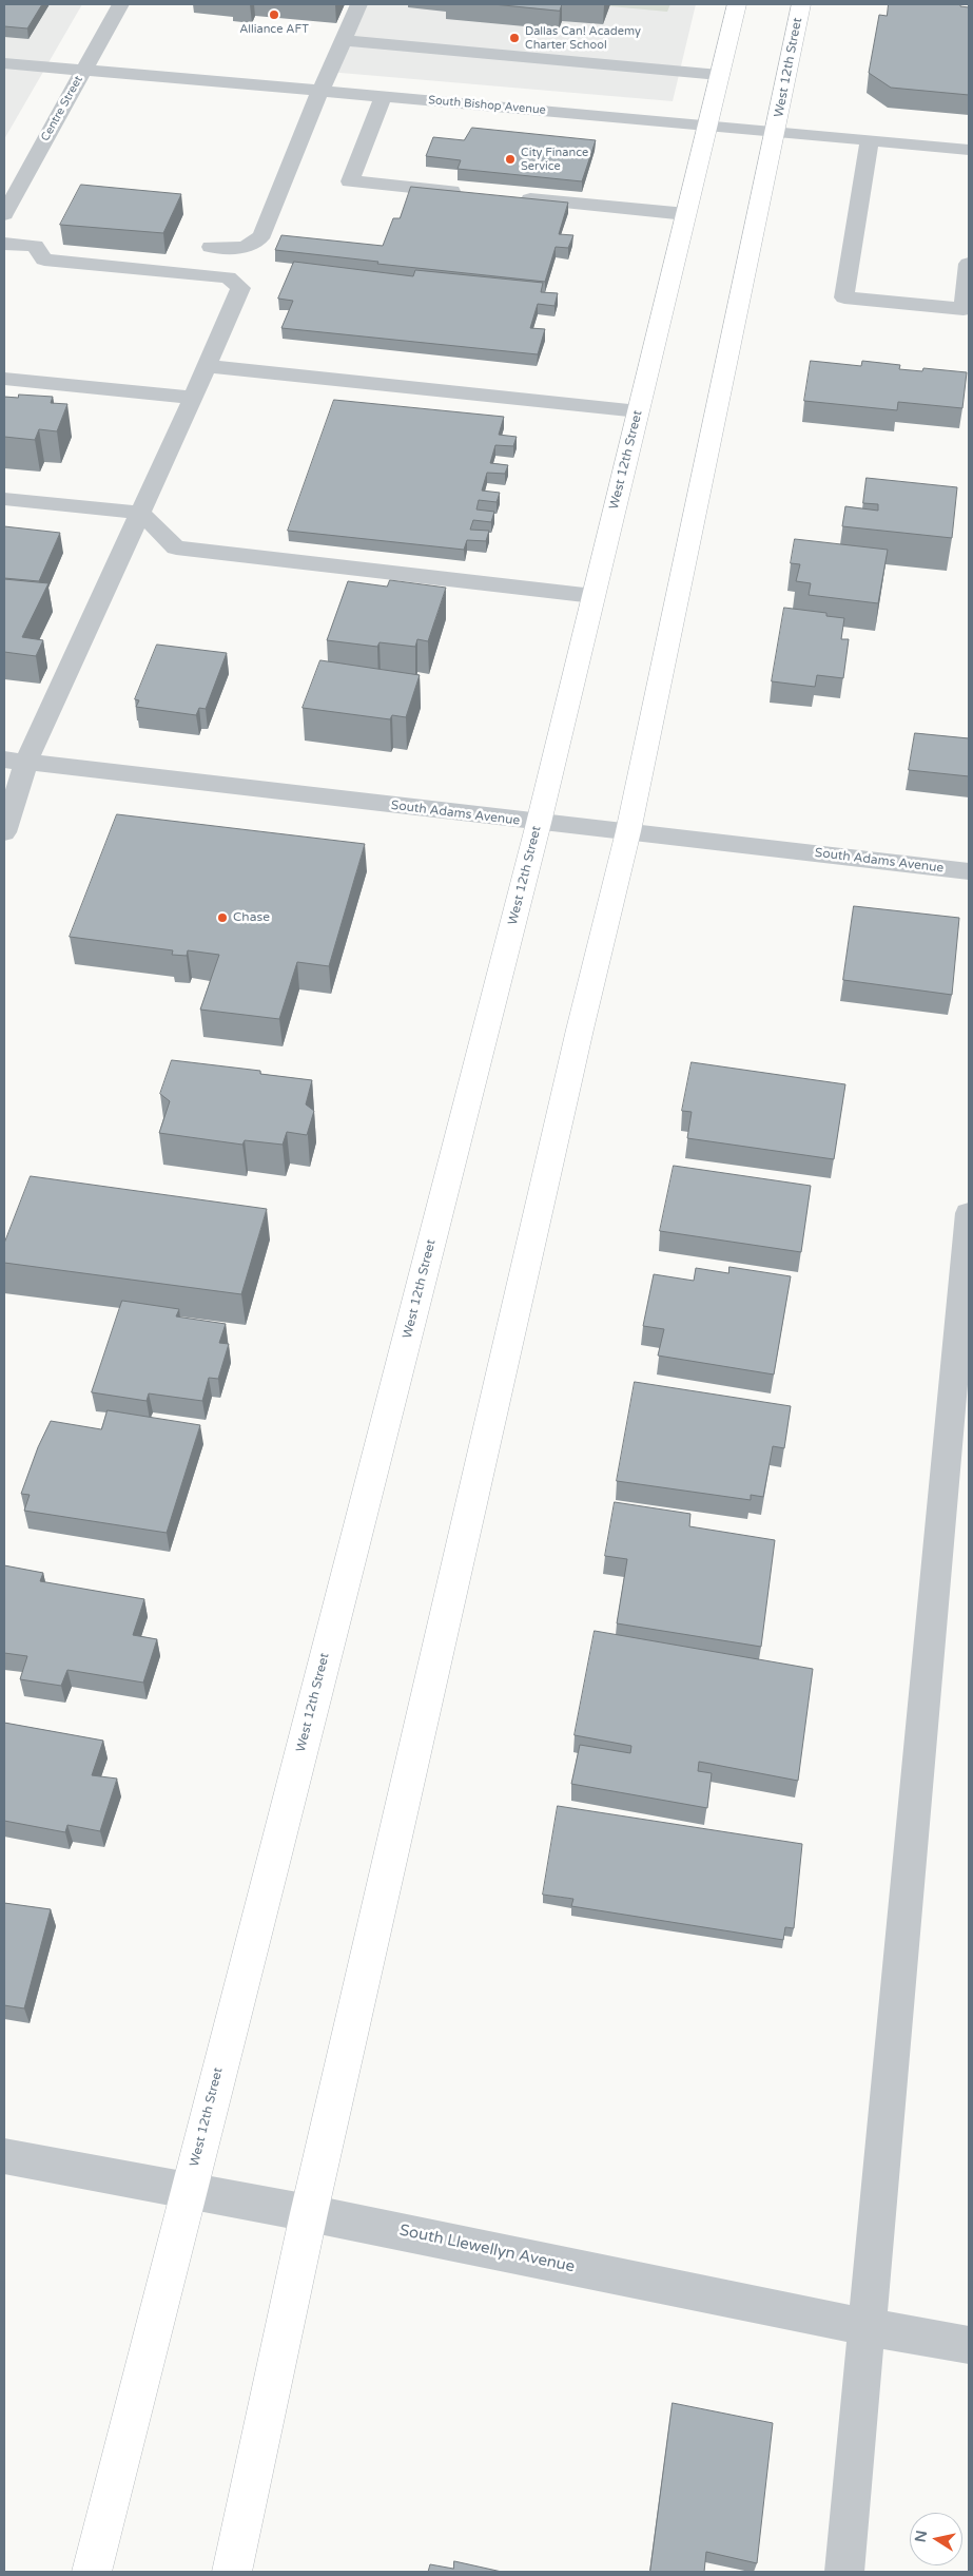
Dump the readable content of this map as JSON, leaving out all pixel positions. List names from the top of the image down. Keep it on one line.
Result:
{"streets":{"main road":["West 12th Street"],"street":["South Bishop Avenue","Centre Street","South Adams Avenue","South Llewellyn Avenue"]},"crossings":[["West 12th Street","South Bishop Avenue"],["West 12th Street","South Adams Avenue"],["West 12th Street","South Llewellyn Avenue"],["South Bishop Avenue","Centre Street"]],"places":["Alliance AFT","Dallas Can! Academy Charter School","City Finance Service","Chase"],"north":"left"}
